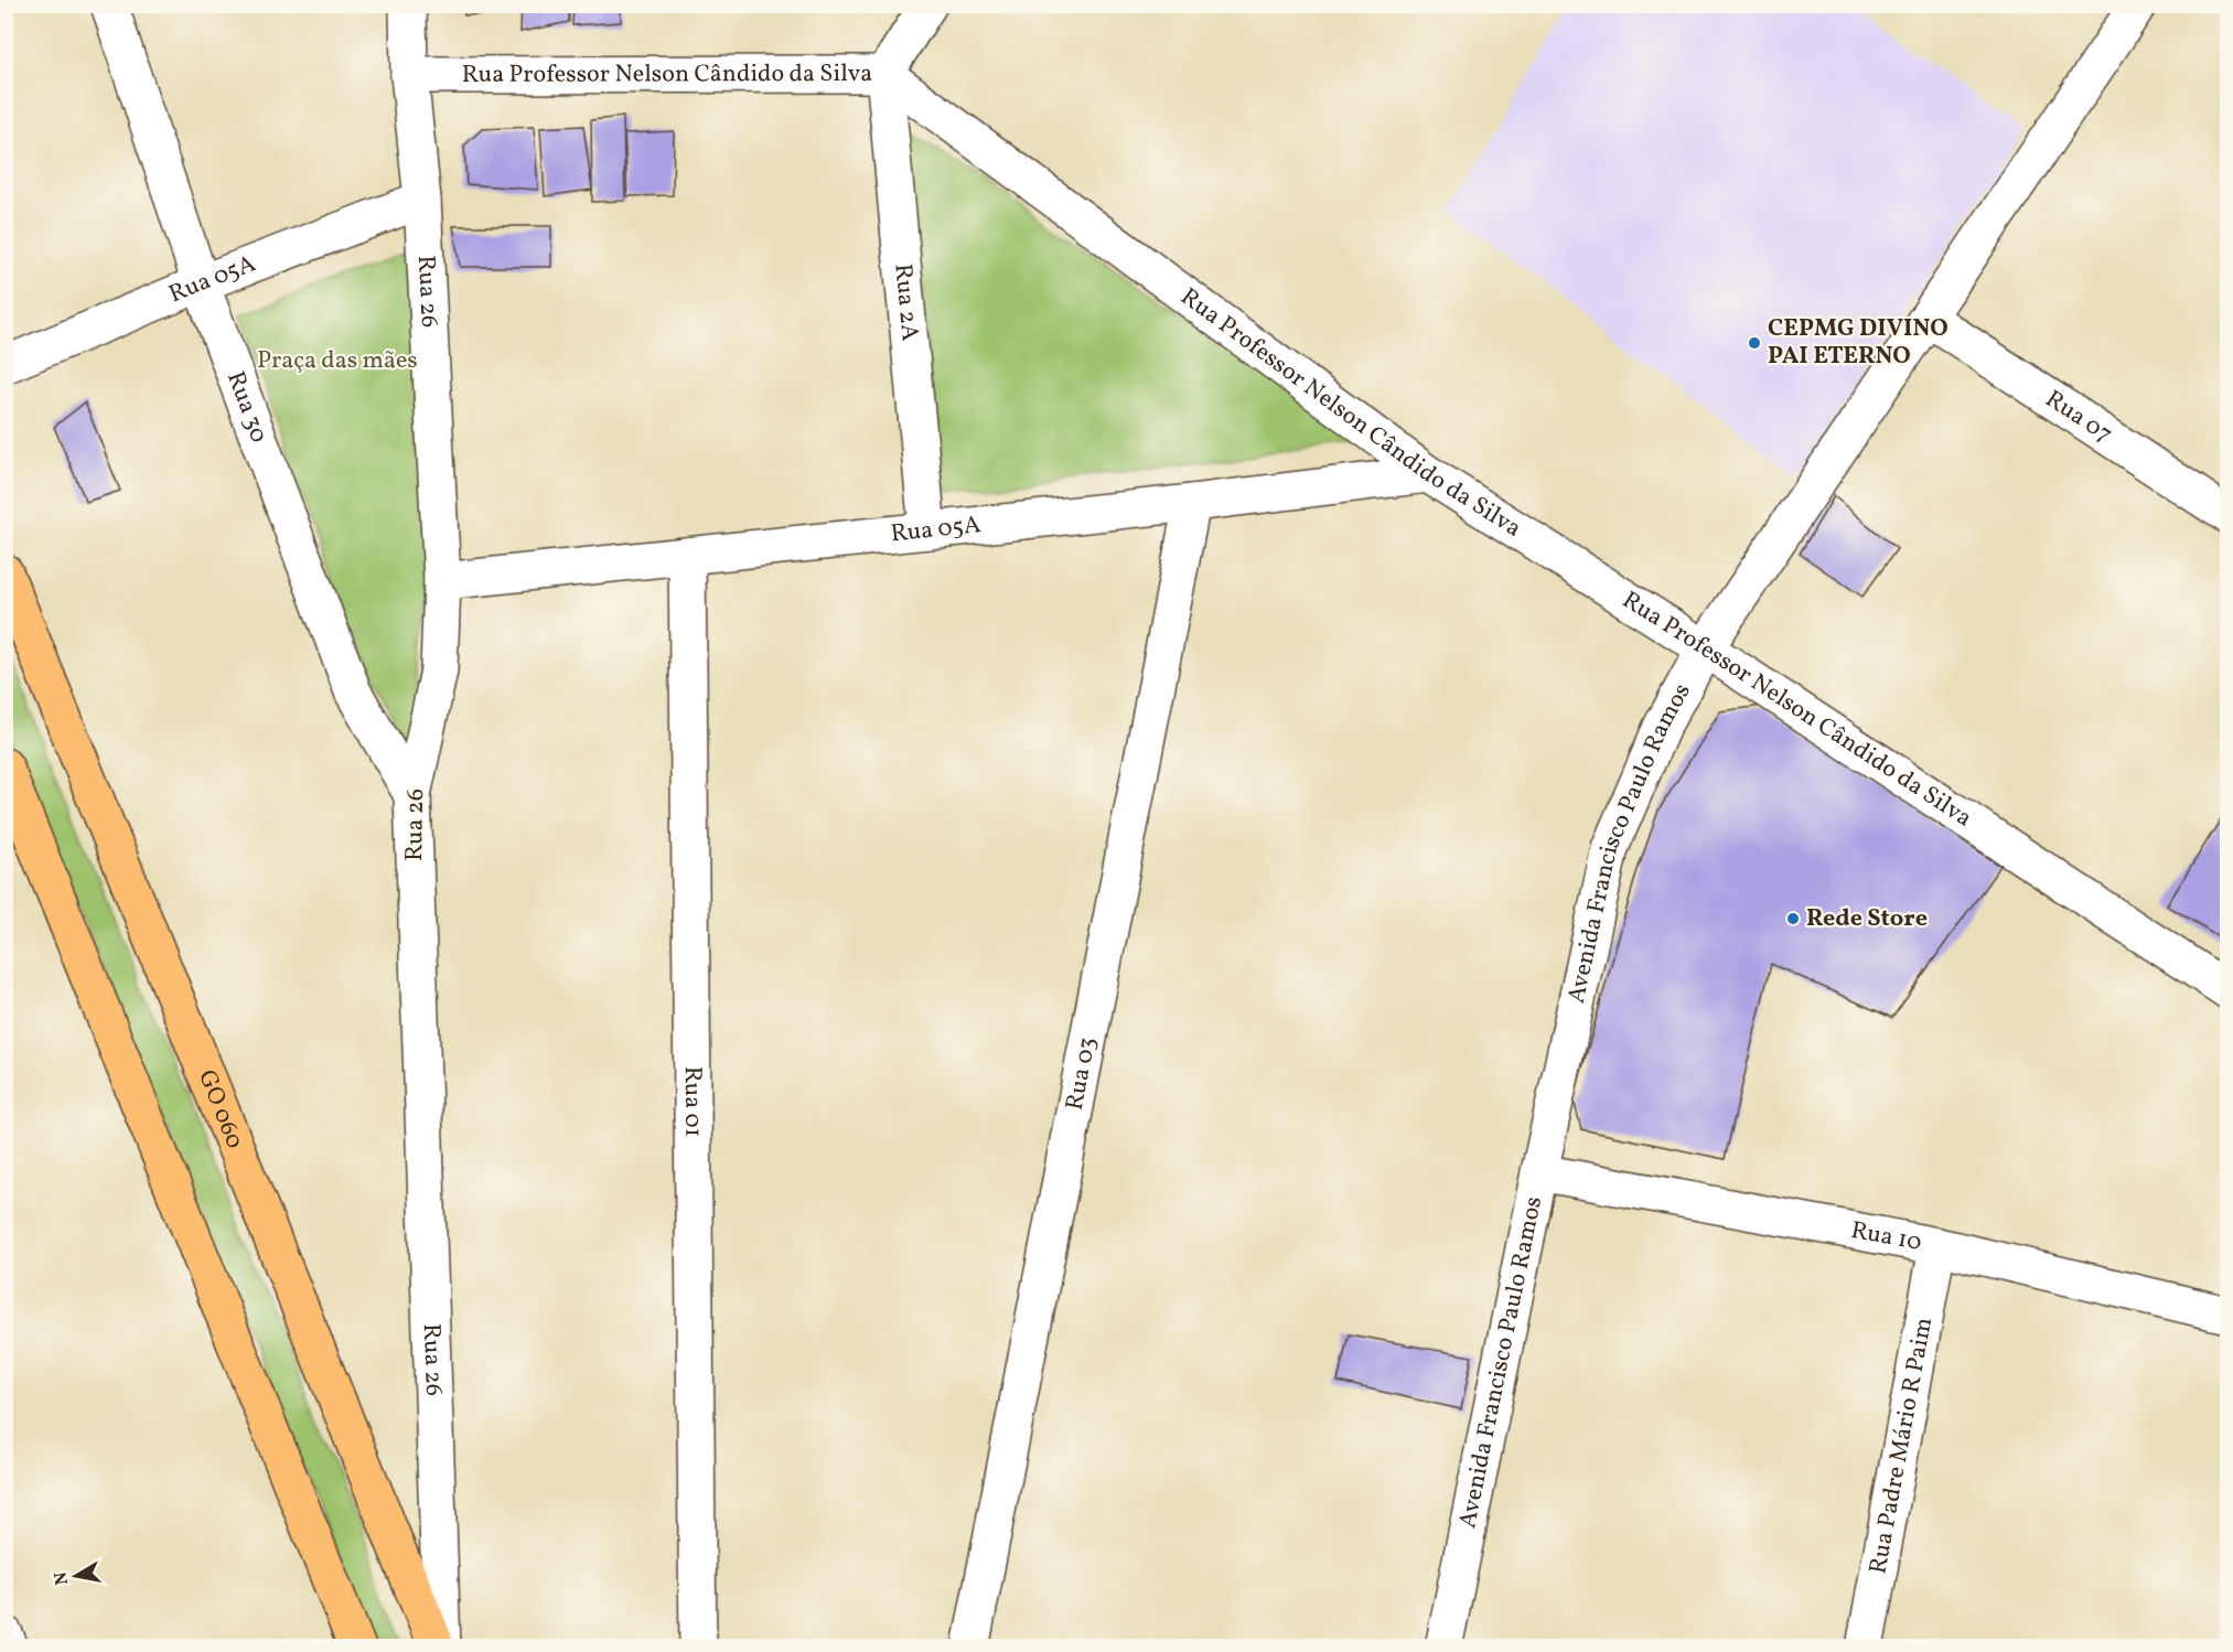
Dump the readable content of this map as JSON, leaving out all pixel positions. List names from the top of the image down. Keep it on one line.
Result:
{"streets":{"main road":["GO 060"],"street":["Rua Professor Nelson Cândido da Silva","Rua 05A","Rua 26","Rua 2A","Rua 30","Rua 07","Avenida Francisco Paulo Ramos","Rua 03","Rua 01","Rua 10","Rua Padre Mário R Paim"]},"crossings":[["Rua Professor Nelson Cândido da Silva","Rua 05A"],["Rua Professor Nelson Cândido da Silva","Rua 26"],["Rua Professor Nelson Cândido da Silva","Rua 2A"],["Rua Professor Nelson Cândido da Silva","Avenida Francisco Paulo Ramos"],["Rua 05A","Rua 26"],["Rua 05A","Rua 2A"],["Rua 05A","Rua 30"],["Rua 05A","Rua 03"],["Rua 05A","Rua 01"],["Rua 26","Rua 30"],["Rua 07","Avenida Francisco Paulo Ramos"],["Avenida Francisco Paulo Ramos","Rua 10"],["Rua 10","Rua Padre Mário R Paim"]],"parks":["Praça das mães"],"places":["CEPMG DIVINO PAI ETERNO","Rede Store"],"north":"left"}
